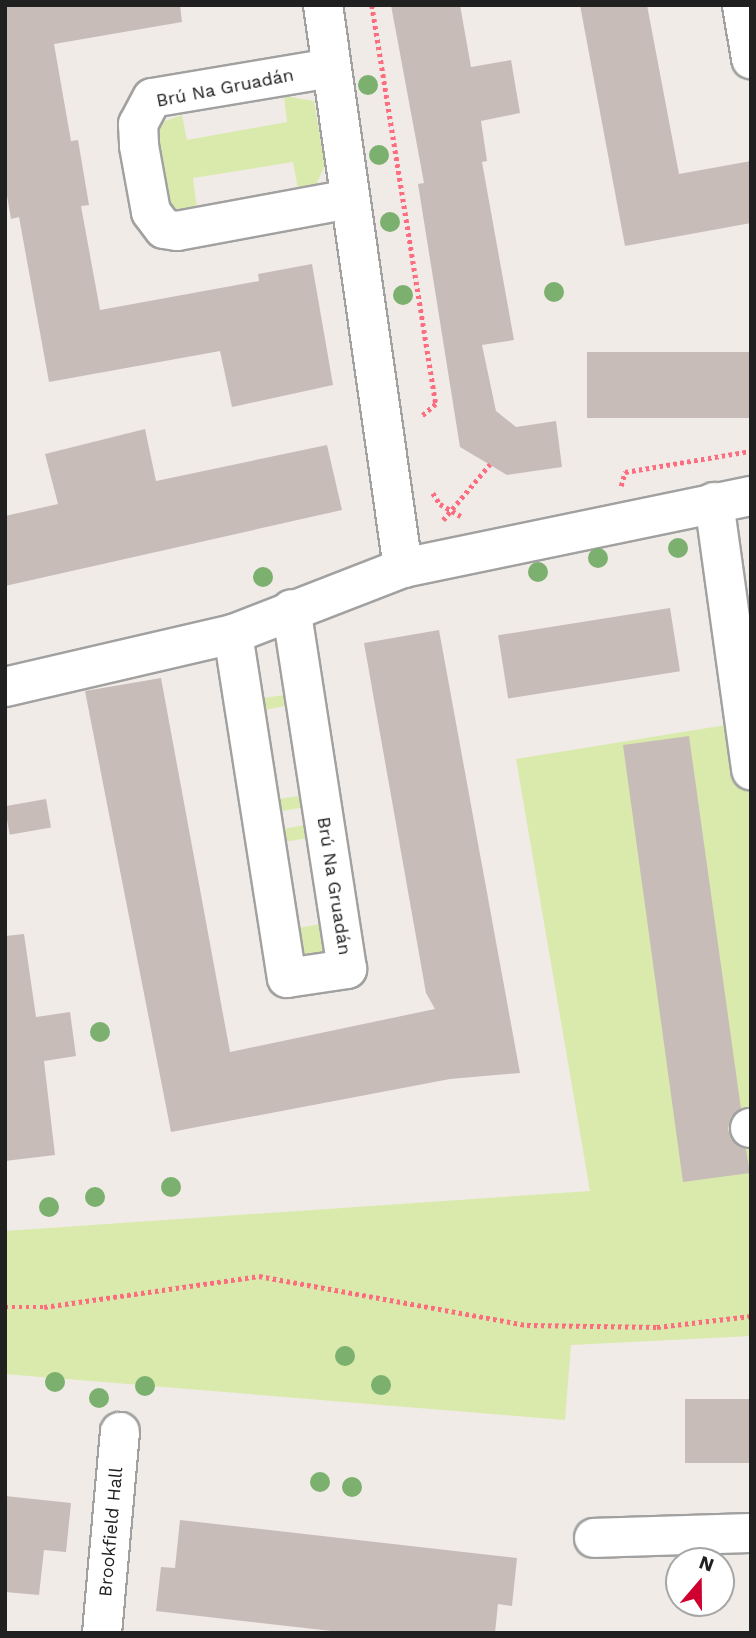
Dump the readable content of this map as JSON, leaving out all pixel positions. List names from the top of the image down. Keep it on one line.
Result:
{"streets":{"street":["Brú Na Gruadán","Brookfield Hall"]},"north":"top"}
